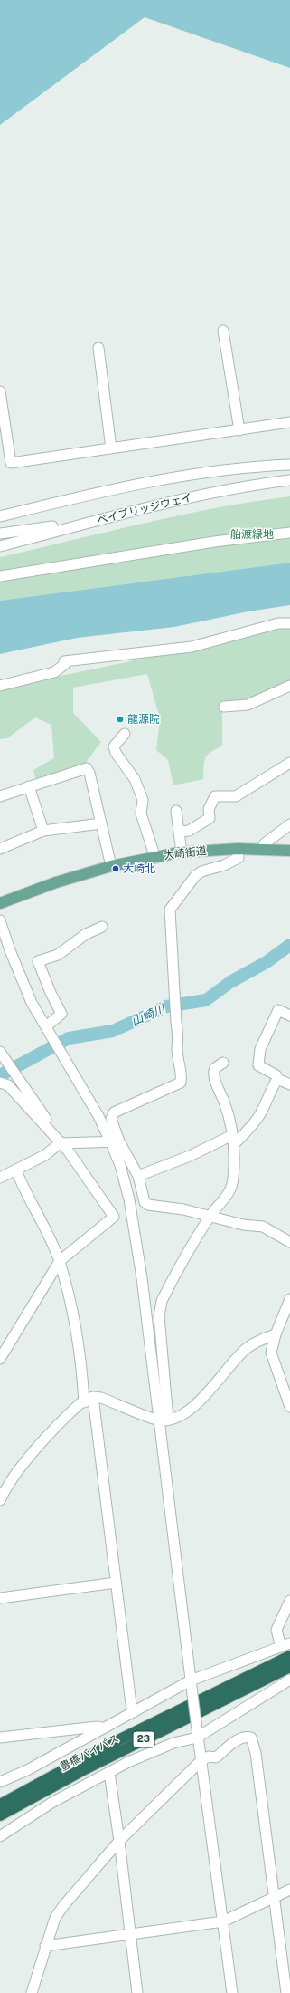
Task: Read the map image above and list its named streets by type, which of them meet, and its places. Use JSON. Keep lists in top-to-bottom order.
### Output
{
  "streets": {
    "highway": ["23", "豊橋バイパス"],
    "main road": ["大崎街道"],
    "street": ["ベイブリッジウェイ"]
  },
  "water": ["山崎川"],
  "parks": ["船渡緑地"],
  "places": ["龍源院", "大崎北"]
}
